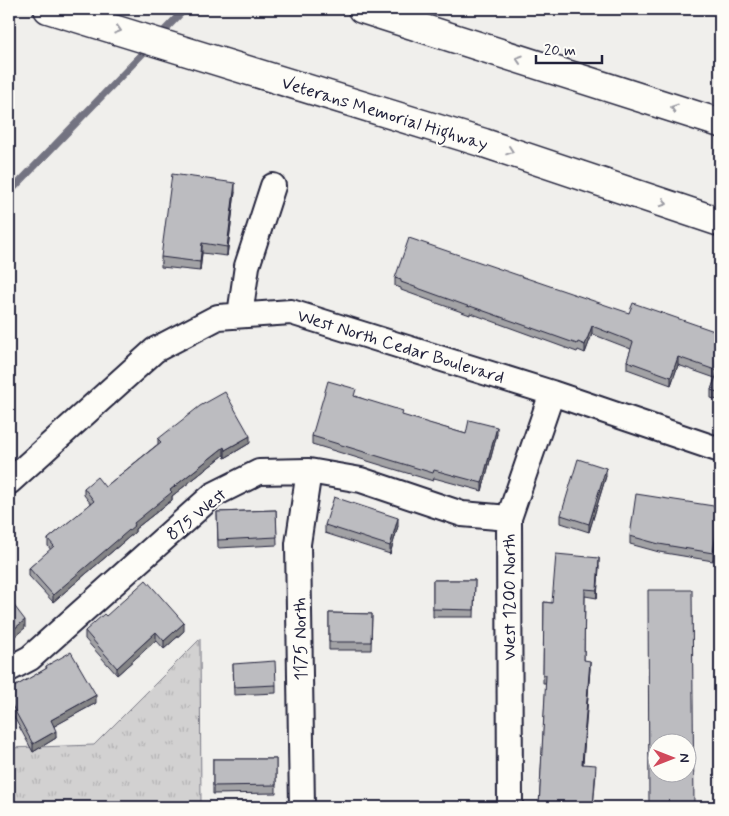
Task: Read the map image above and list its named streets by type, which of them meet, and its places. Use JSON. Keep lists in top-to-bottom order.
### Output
{
  "streets": {
    "highway": ["Veterans Memorial Highway"],
    "street": [
      "West North Cedar Boulevard",
      "875 West",
      "West 1200 North",
      "1175 North"
    ]
  },
  "crossings": [
    ["West North Cedar Boulevard", "West 1200 North"],
    ["875 West", "West 1200 North"],
    ["875 West", "1175 North"]
  ],
  "scale_bar": "20 m",
  "north": "right"
}
